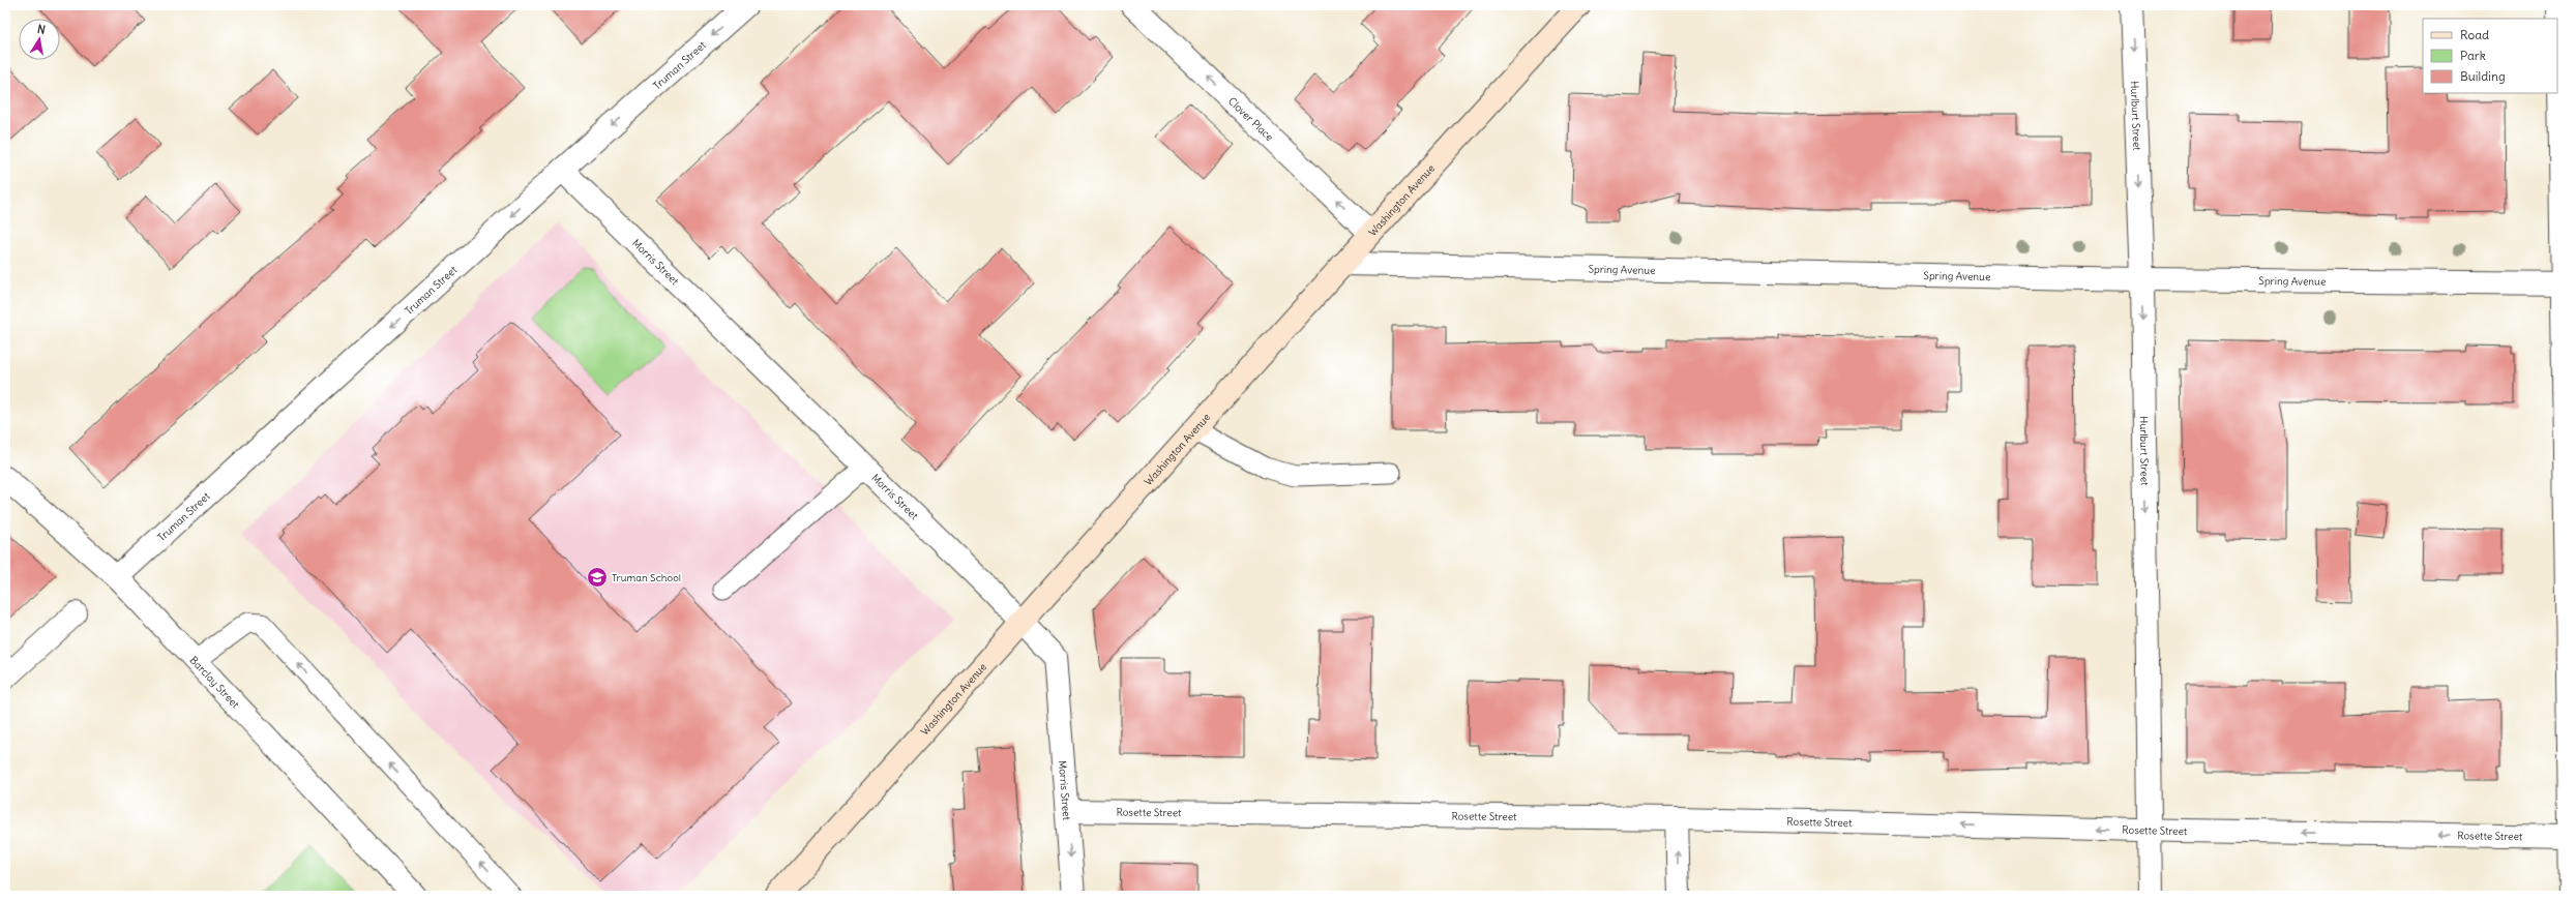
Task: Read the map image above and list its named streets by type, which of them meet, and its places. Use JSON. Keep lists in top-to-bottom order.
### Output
{
  "streets": {
    "main road": ["Washington Avenue"],
    "street": [
      "Truman Street",
      "Hurlburt Street",
      "Clover Place",
      "Morris Street",
      "Spring Avenue",
      "Barclay Street",
      "Rosette Street"
    ]
  },
  "crossings": [
    ["Truman Street", "Morris Street"],
    ["Truman Street", "Barclay Street"],
    ["Hurlburt Street", "Spring Avenue"],
    ["Hurlburt Street", "Rosette Street"],
    ["Clover Place", "Washington Avenue"],
    ["Washington Avenue", "Morris Street"],
    ["Washington Avenue", "Spring Avenue"],
    ["Morris Street", "Rosette Street"]
  ],
  "one_way": [
    "Truman Street",
    "Hurlburt Street",
    "Clover Place",
    "Rosette Street"
  ],
  "places": {
    "school or university": ["Truman School"]
  },
  "legend": ["Road", "Park", "Building"],
  "north": "top"
}
